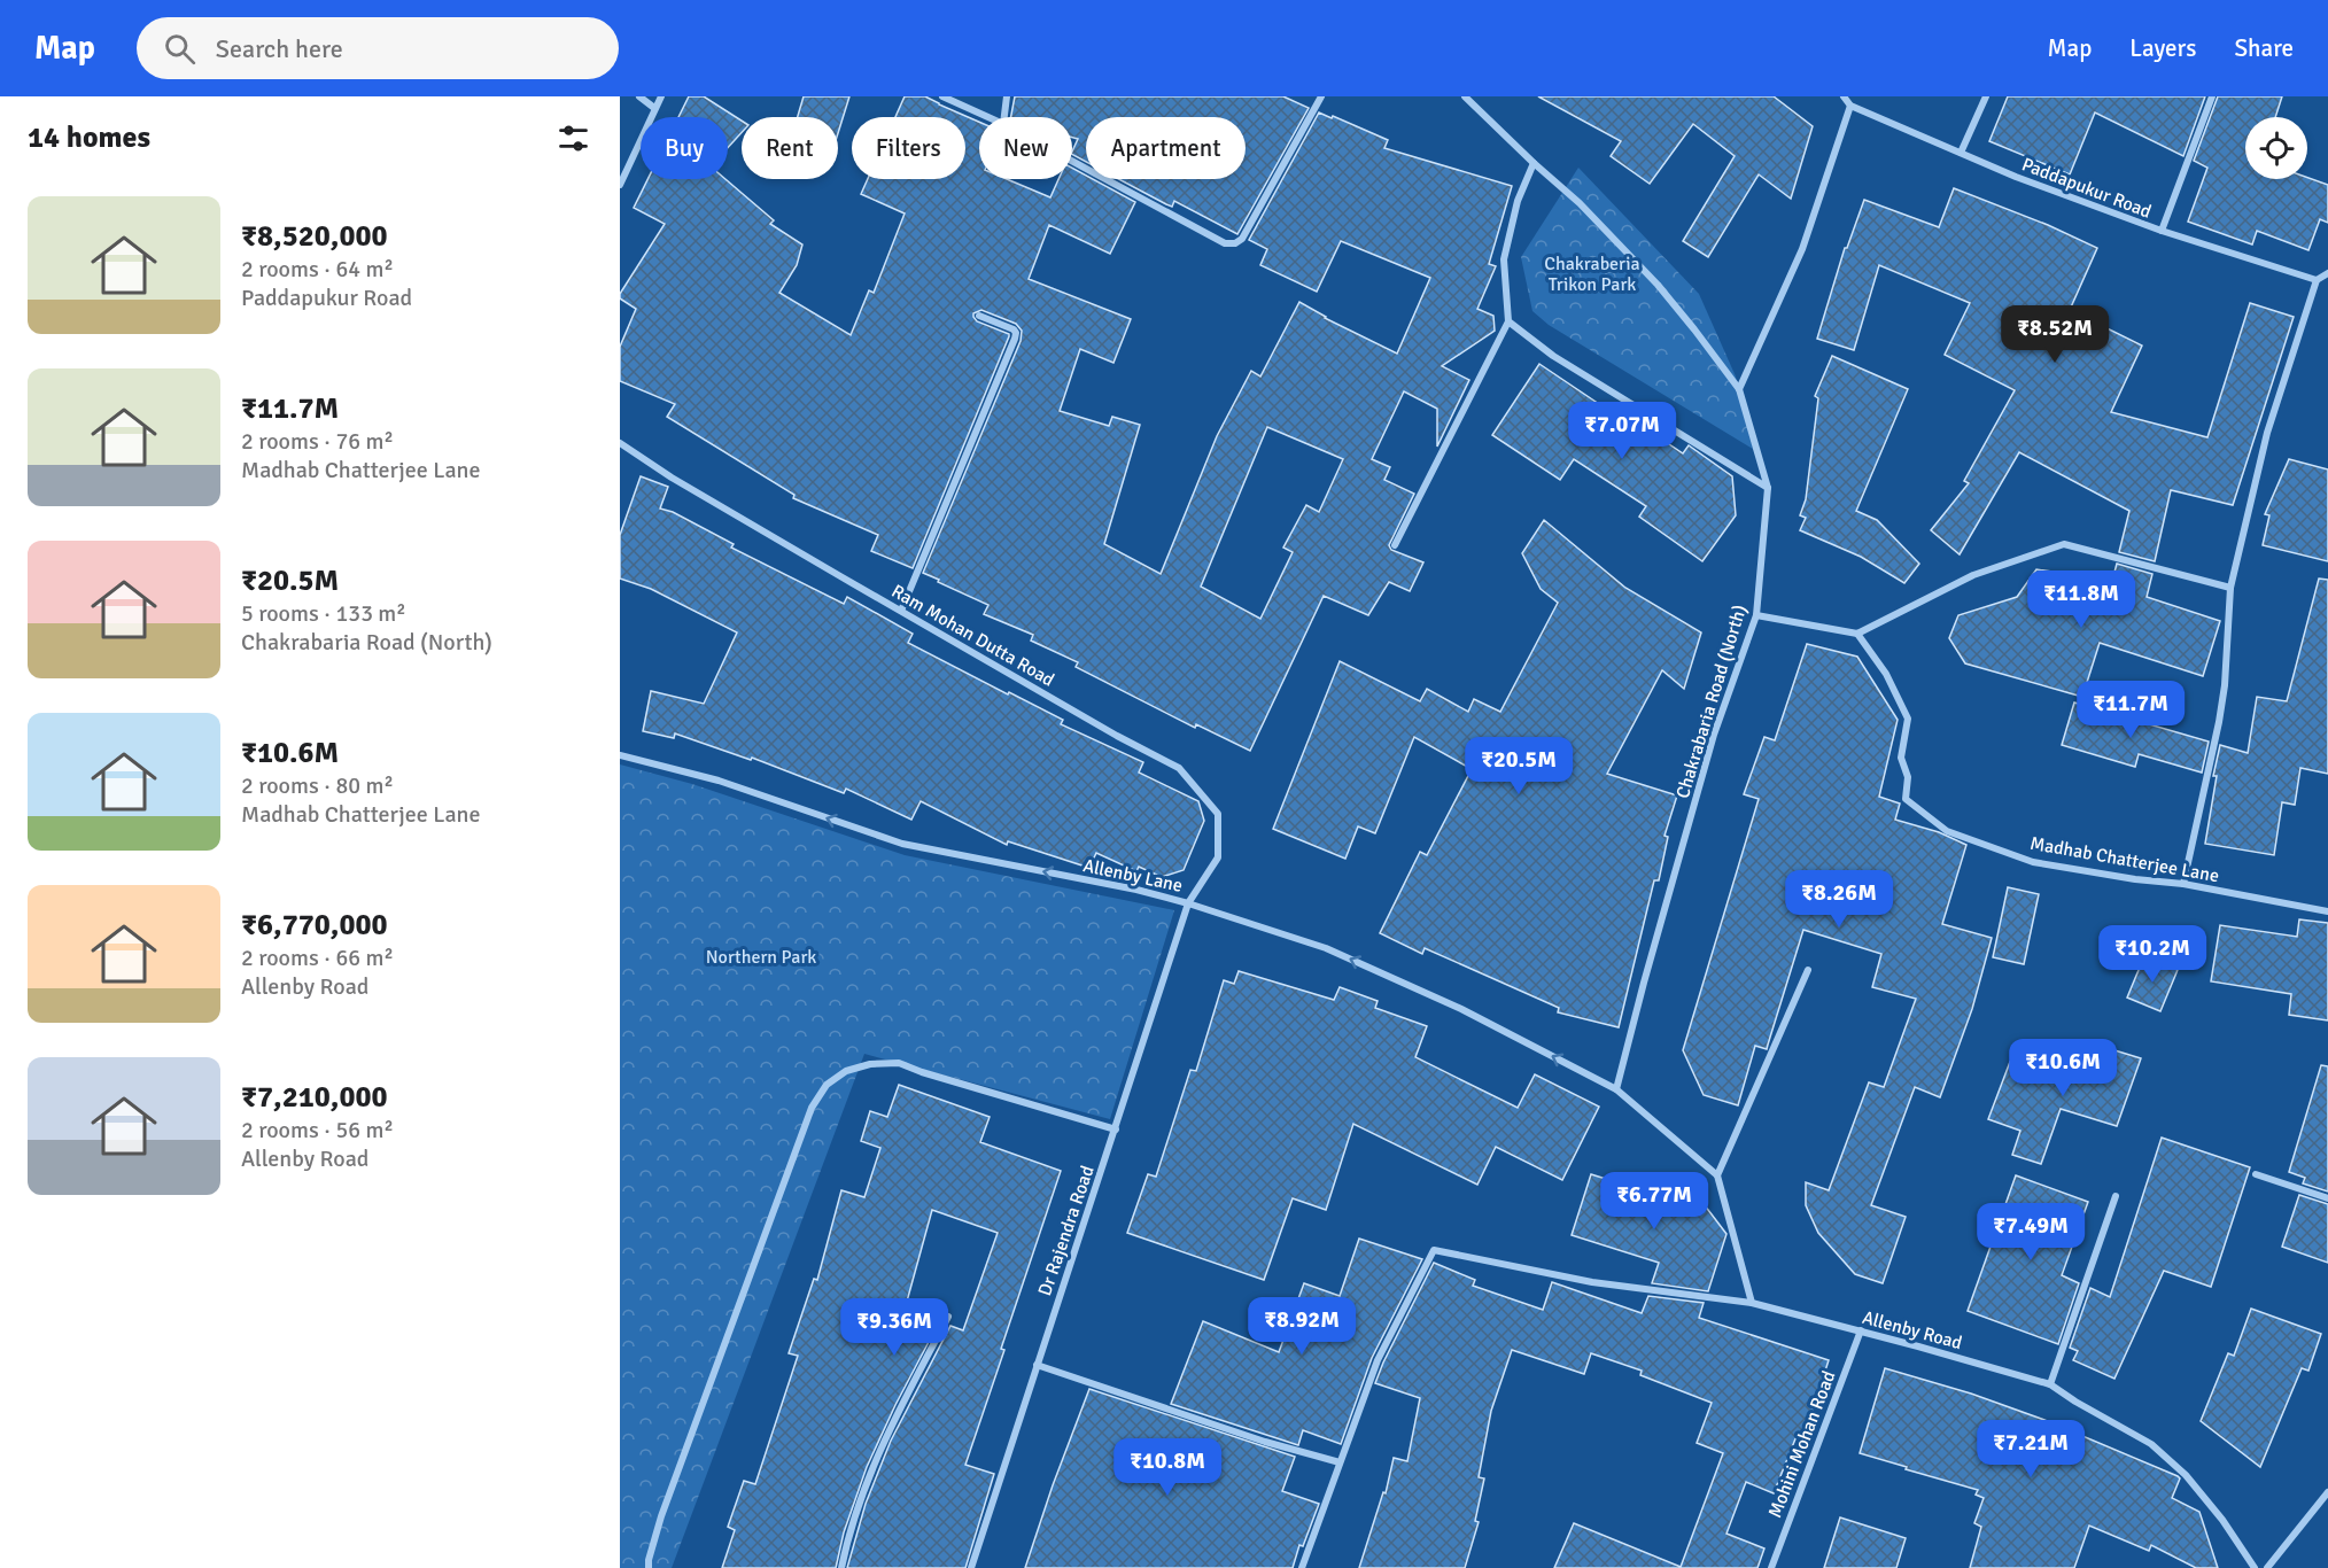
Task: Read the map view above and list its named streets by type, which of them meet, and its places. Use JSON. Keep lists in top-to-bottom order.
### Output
{
  "streets": {
    "street": [
      "Paddapukur Road",
      "Ram Mohan Dutta Road",
      "Chakrabaria Road (North)",
      "Madhab Chatterjee Lane",
      "Allenby Lane",
      "Dr Rajendra Road",
      "Allenby Road",
      "Mohini Mohan Road"
    ]
  },
  "crossings": [
    ["Ram Mohan Dutta Road", "Allenby Lane"],
    ["Ram Mohan Dutta Road", "Dr Rajendra Road"],
    ["Chakrabaria Road (North)", "Allenby Lane"],
    ["Allenby Lane", "Dr Rajendra Road"],
    ["Allenby Road", "Mohini Mohan Road"]
  ],
  "one_way": ["Allenby Lane"],
  "parks": ["Chakraberia Trikon Park", "Northern Park"],
  "page": {
    "header": "Map",
    "search": "Search here",
    "nav": ["Map", "Layers", "Share"],
    "heading": "14 homes",
    "chip": [
      "Buy",
      "Rent",
      "Filters",
      "New",
      "Apartment"
    ],
    "list": [
      {
        "name": "₹8,520,000",
        "note": "2 rooms · 64 m² · Paddapukur Road"
      },
      {
        "name": "₹11.7M",
        "note": "2 rooms · 76 m² · Madhab Chatterjee Lane"
      },
      {
        "name": "₹20.5M",
        "note": "5 rooms · 133 m² · Chakrabaria Road (North)"
      },
      {
        "name": "₹10.6M",
        "note": "2 rooms · 80 m² · Madhab Chatterjee Lane"
      },
      {
        "name": "₹6,770,000",
        "note": "2 rooms · 66 m² · Allenby Road"
      },
      {
        "name": "₹7,210,000",
        "note": "2 rooms · 56 m² · Allenby Road"
      }
    ],
    "price": [
      "₹8.52M",
      "₹7.07M",
      "₹11.8M",
      "₹11.7M",
      "₹20.5M",
      "₹8.26M",
      "₹10.2M",
      "₹10.6M",
      "₹6.77M",
      "₹7.49M",
      "₹8.92M",
      "₹9.36M",
      "₹7.21M",
      "₹10.8M"
    ]
  }
}
